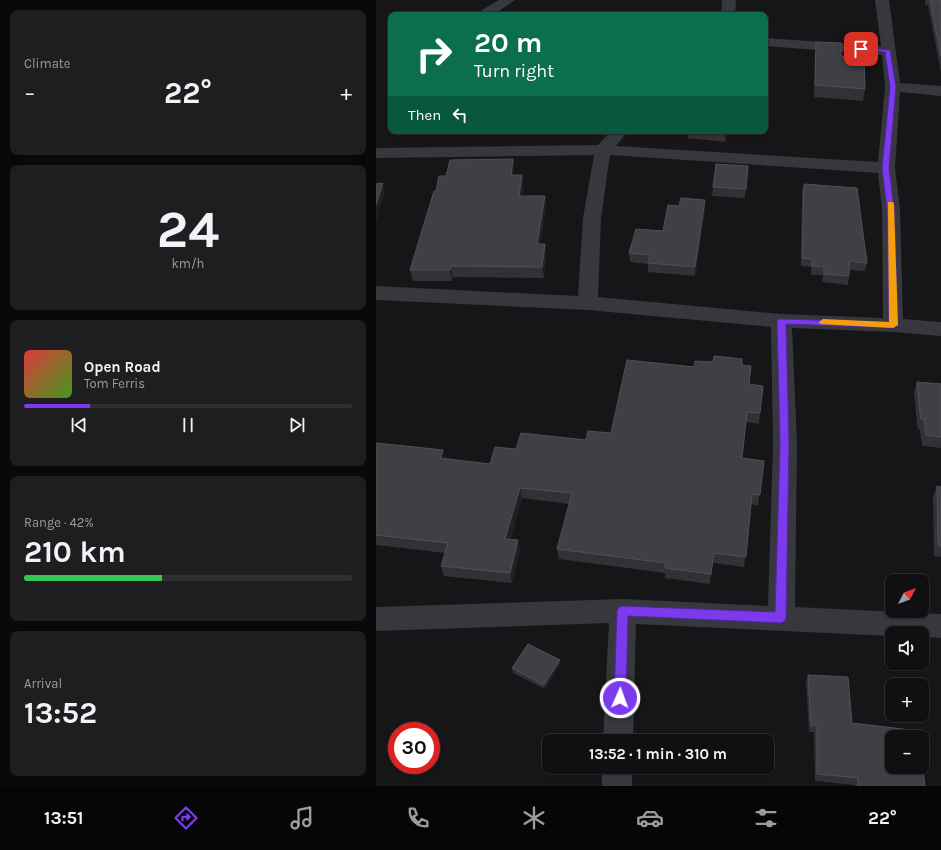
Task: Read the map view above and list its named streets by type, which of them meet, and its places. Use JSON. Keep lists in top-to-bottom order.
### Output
{
  "north": "top right",
  "page": {
    "tile": [
      "Climate",
      ["24", "km/h"],
      ["Range · 42%", "210 km"],
      ["Arrival", "13:52"]
    ],
    "turn": ["20 m", "Turn right"],
    "heat": ["−", "22°", "+"],
    "then": "Then",
    "song": ["Open Road", "Tom Ferris"],
    "map_buttons": ["+", "−"],
    "limit": "30",
    "trip": "13:52 · 1 min · 310 m",
    "tabs": ["13:51", "22°"]
  }
}
